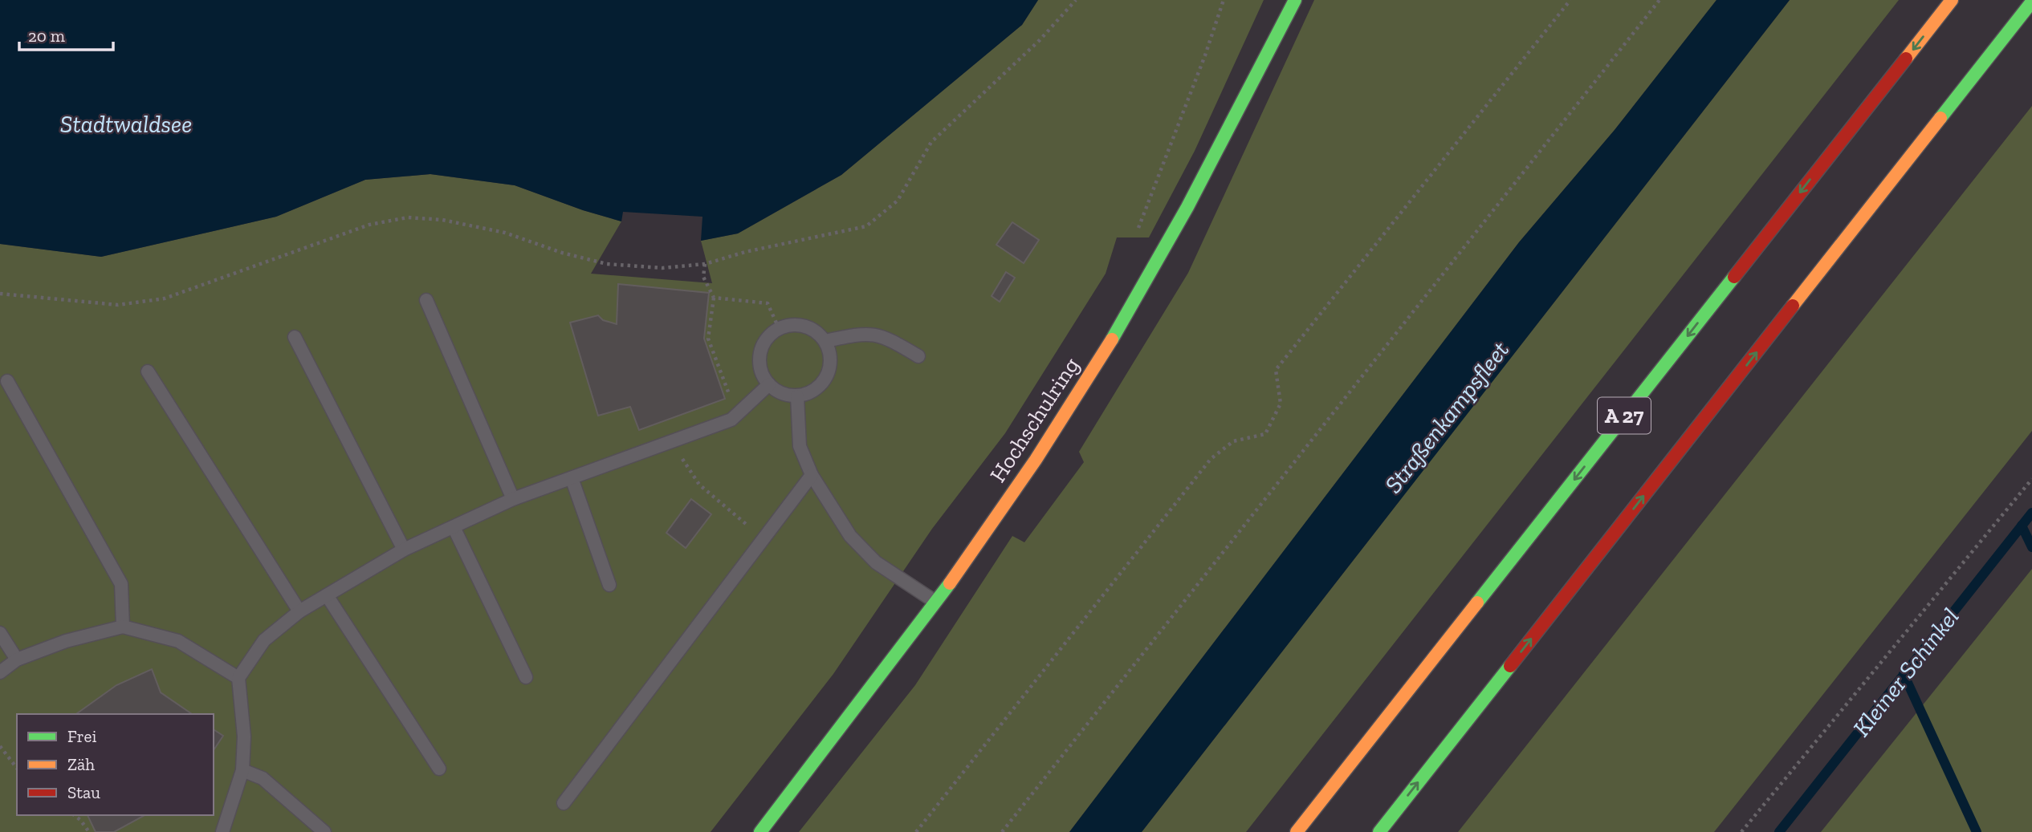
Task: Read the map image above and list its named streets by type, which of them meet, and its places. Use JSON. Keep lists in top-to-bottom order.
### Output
{
  "streets": {
    "main road": ["A 27", "Hochschulring"]
  },
  "water": ["Stadtwaldsee", "Straßenkampsfleet", "Kleiner Schinkel"],
  "legend": ["Frei", "Zäh", "Stau"],
  "scale_bar": "20 m"
}
